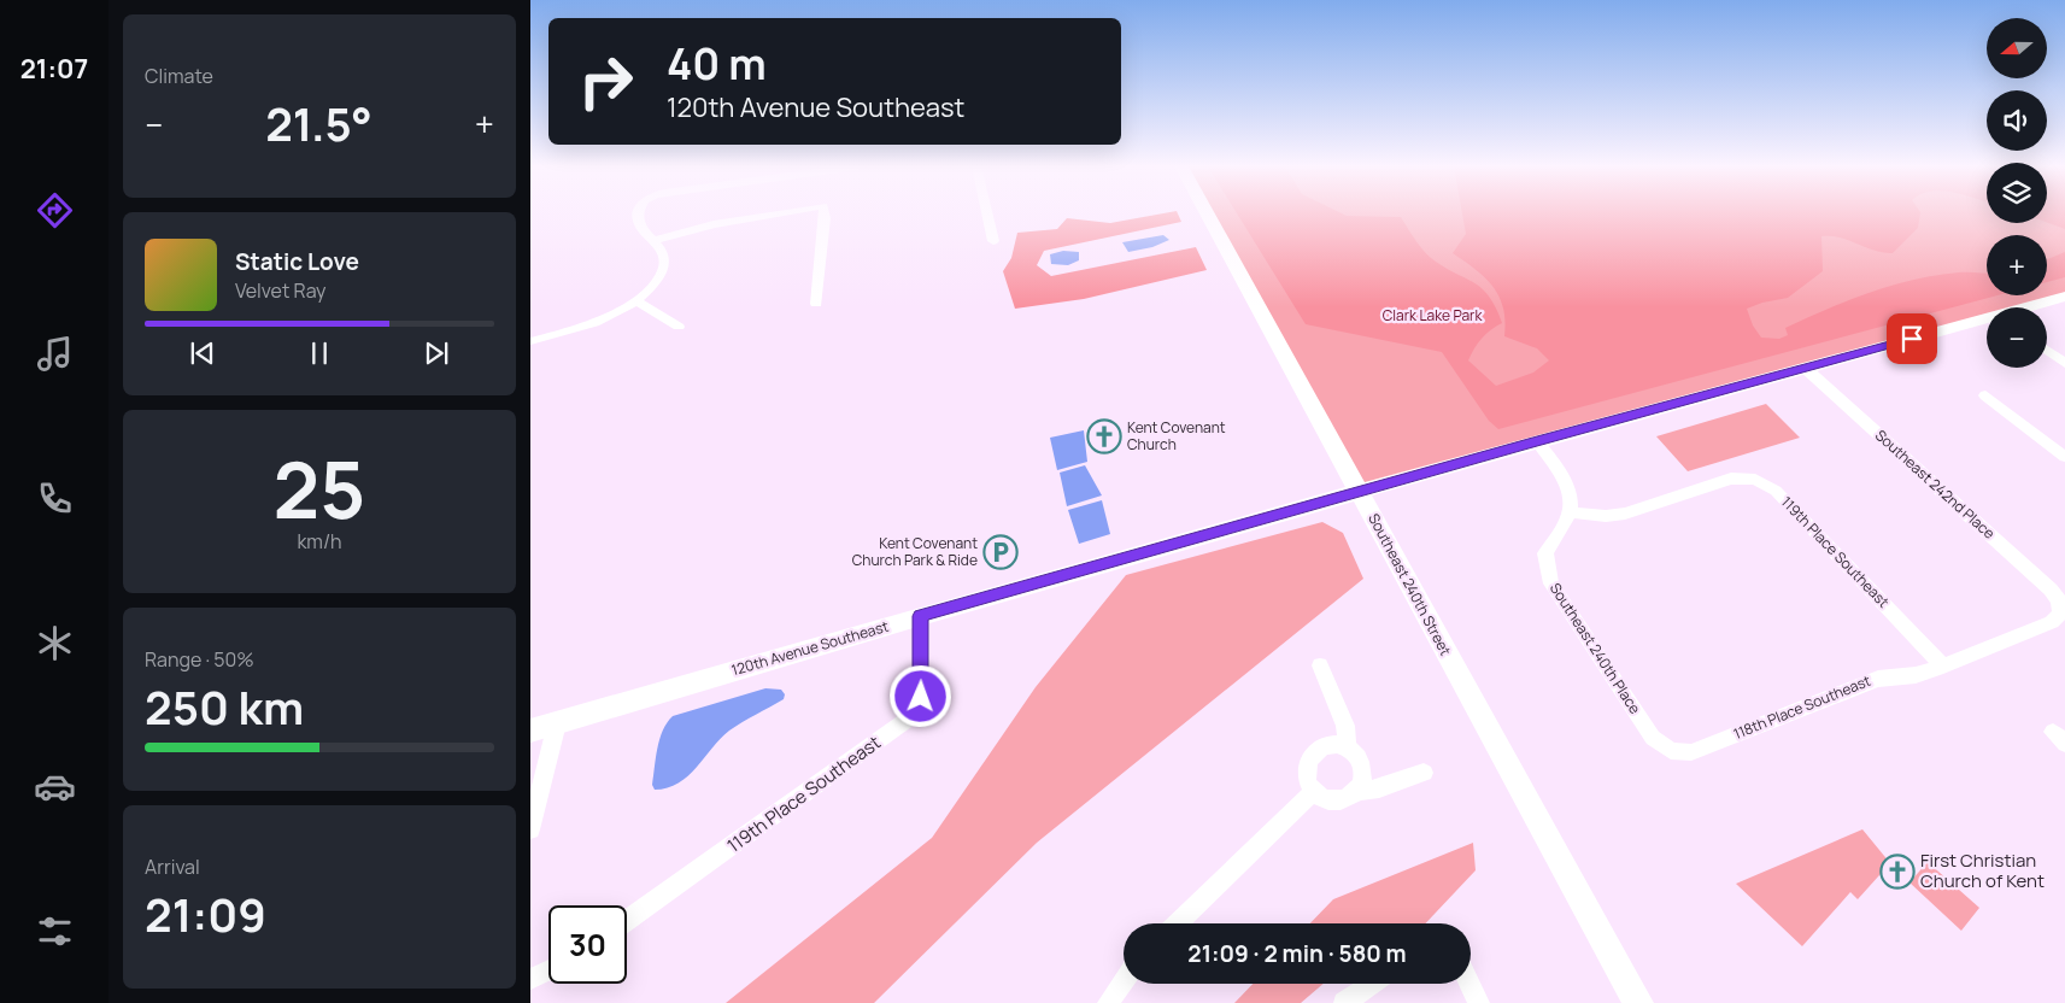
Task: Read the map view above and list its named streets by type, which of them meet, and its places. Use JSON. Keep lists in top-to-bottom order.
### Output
{
  "streets": {
    "street": [
      "Southeast 242nd Place",
      "119th Place Southeast",
      "Southeast 240th Street",
      "120th Avenue Southeast",
      "Southeast 240th Place",
      "118th Place Southeast"
    ]
  },
  "crossings": [
    ["Southeast 242nd Place", "120th Avenue Southeast"],
    ["Southeast 242nd Place", "118th Place Southeast"],
    ["119th Place Southeast", "120th Avenue Southeast"],
    ["119th Place Southeast", "Southeast 240th Place"],
    ["119th Place Southeast", "118th Place Southeast"],
    ["Southeast 240th Street", "120th Avenue Southeast"],
    ["Southeast 240th Place", "118th Place Southeast"]
  ],
  "parks": ["Clark Lake Park"],
  "places": {
    "church": ["Kent Covenant Church", "First Christian Church of Kent"],
    "parking": ["Kent Covenant Church Park & Ride"]
  },
  "north": "left",
  "page": {
    "tabs": "21:07",
    "tile": [
      "Climate",
      ["25", "km/h"],
      ["Range · 50%", "250 km"],
      ["Arrival", "21:09"]
    ],
    "map_buttons": ["+", "−"],
    "turn": ["40 m", "120th Avenue Southeast"],
    "heat": ["−", "21.5°", "+"],
    "song": ["Static Love", "Velvet Ray"],
    "limit": "30",
    "trip": "21:09 · 2 min · 580 m"
  }
}
